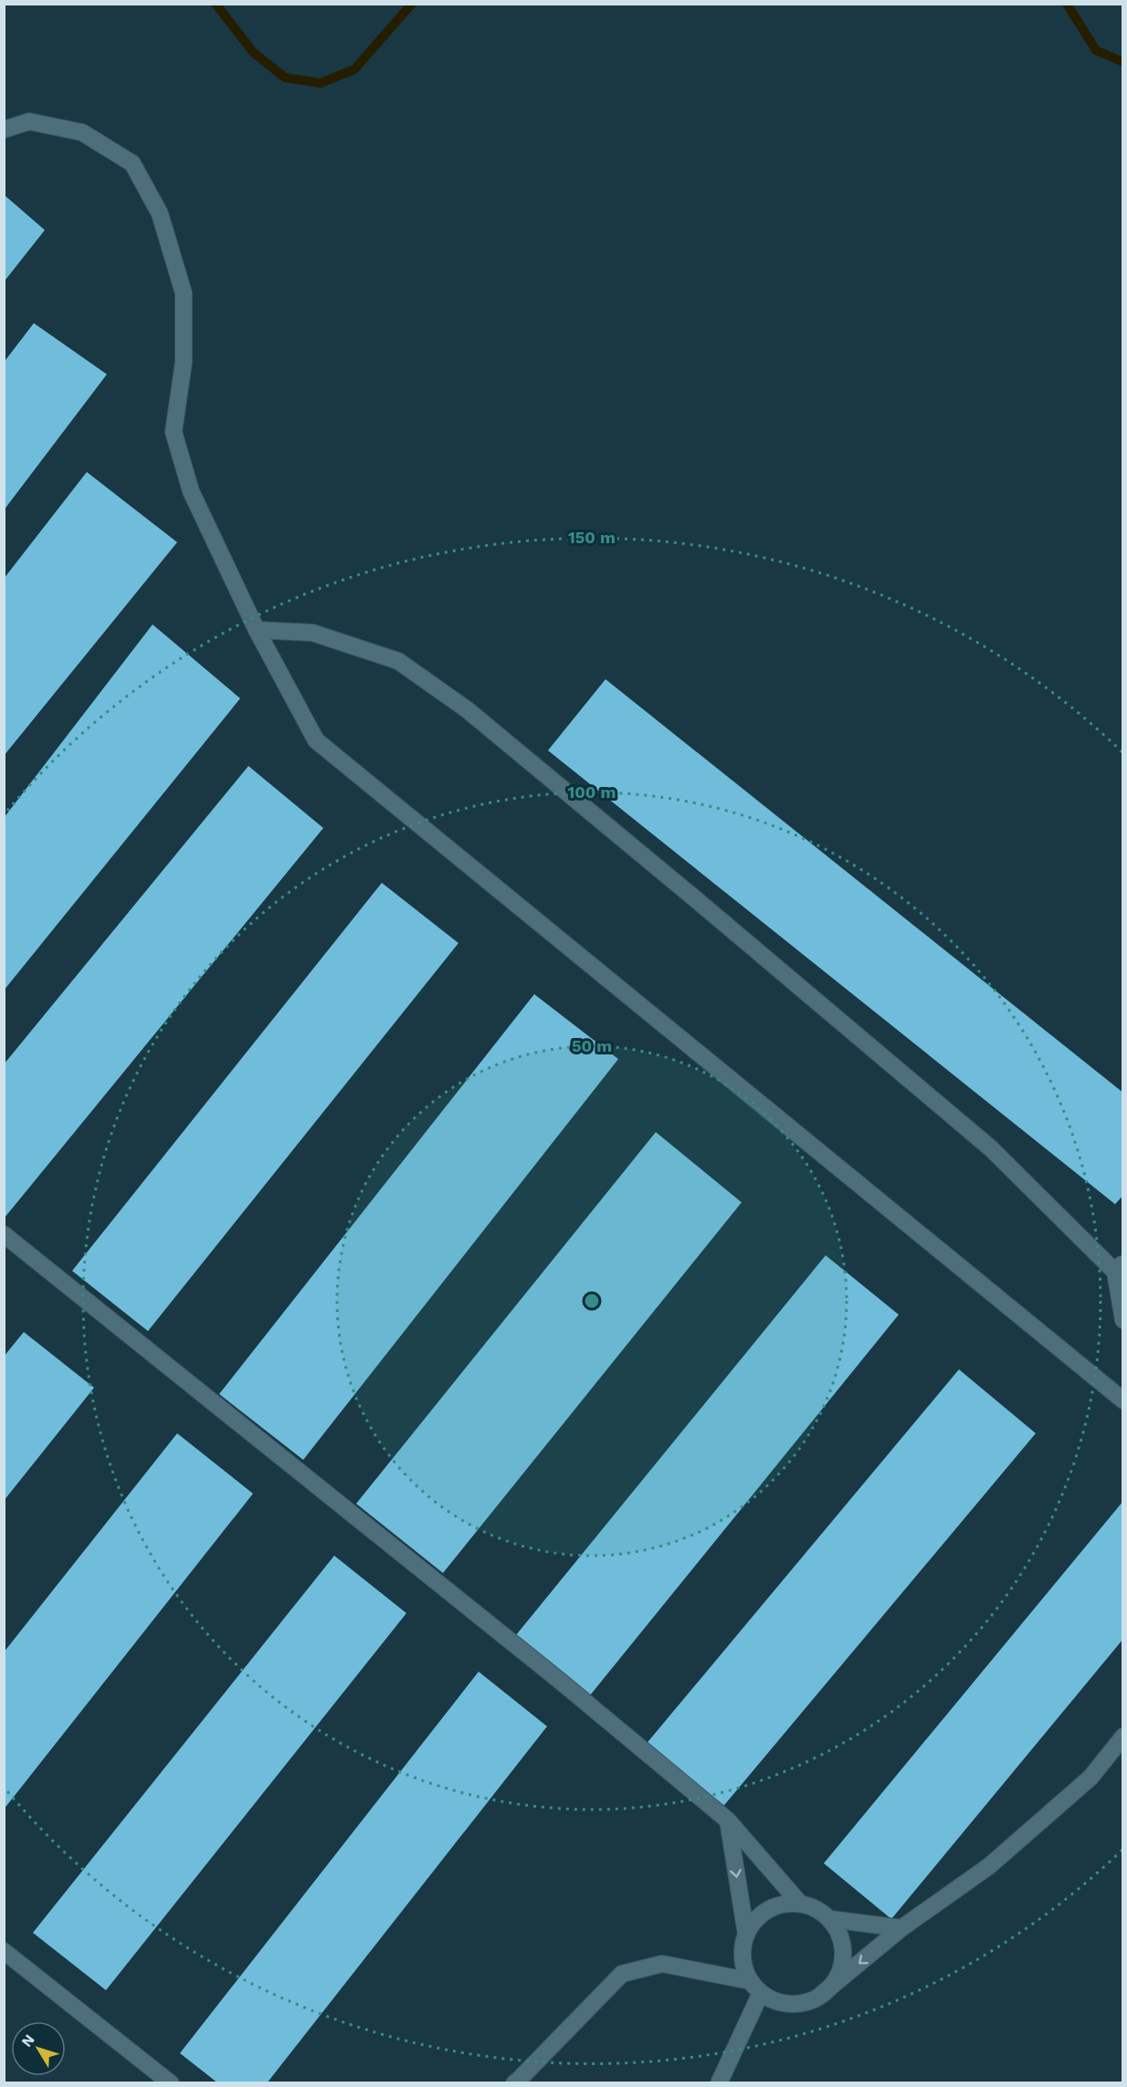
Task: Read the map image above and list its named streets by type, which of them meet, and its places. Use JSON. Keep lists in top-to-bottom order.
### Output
{
  "north": "top left",
  "rings": ["150 m", "100 m", "50 m"]
}
